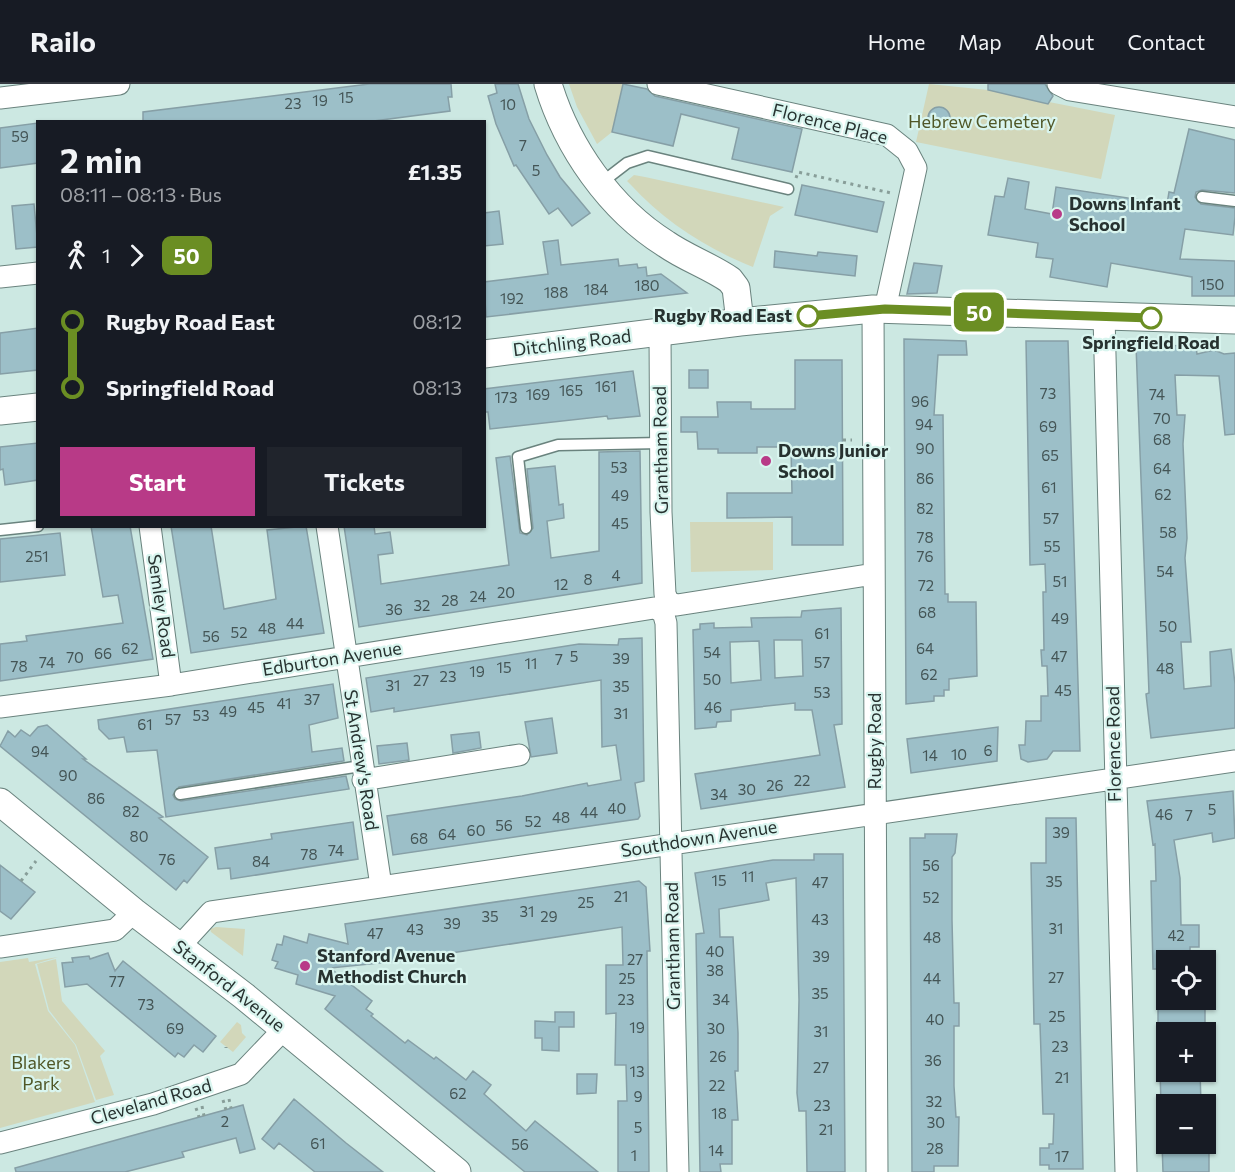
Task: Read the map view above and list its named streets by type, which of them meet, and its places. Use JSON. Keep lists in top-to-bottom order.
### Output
{
  "streets": {
    "street": [
      "Florence Place",
      "Ditchling Road",
      "Grantham Road",
      "Semley Road",
      "Edburton Avenue",
      "Rugby Road",
      "Florence Road",
      "St Andrew's Road",
      "Southdown Avenue",
      "Stanford Avenue",
      "Cleveland Road"
    ]
  },
  "crossings": [
    ["Florence Place", "Ditchling Road"],
    ["Florence Place", "Rugby Road"],
    ["Ditchling Road", "Grantham Road"],
    ["Ditchling Road", "Rugby Road"],
    ["Ditchling Road", "Florence Road"],
    ["Grantham Road", "Edburton Avenue"],
    ["Grantham Road", "Southdown Avenue"],
    ["Semley Road", "Edburton Avenue"],
    ["Edburton Avenue", "Rugby Road"],
    ["Edburton Avenue", "St Andrew's Road"],
    ["Rugby Road", "Southdown Avenue"],
    ["Florence Road", "Southdown Avenue"],
    ["St Andrew's Road", "Southdown Avenue"],
    ["Southdown Avenue", "Stanford Avenue"],
    ["Stanford Avenue", "Cleveland Road"]
  ],
  "parks": ["Hebrew Cemetery", "Blakers Park"],
  "places": [
    "Downs Infant School",
    "Rugby Road East",
    "Springfield Road",
    "Downs Junior School",
    "Stanford Avenue Methodist Church"
  ],
  "lines": ["bus line 50"],
  "house_numbers": [
    "15",
    "19",
    "23",
    "10",
    "59",
    "7",
    "5",
    "150",
    "180",
    "184",
    "188",
    "192",
    "161",
    "165",
    "73",
    "169",
    "74",
    "173",
    "96",
    "70",
    "94",
    "69",
    "68",
    "90",
    "65",
    "53",
    "64",
    "86",
    "61",
    "62",
    "49",
    "82",
    "57",
    "45",
    "58",
    "78",
    "55",
    "251",
    "76",
    "54",
    "4",
    "8",
    "51",
    "12",
    "72",
    "20",
    "24",
    "28",
    "32",
    "36",
    "68",
    "49",
    "44",
    "50",
    "48",
    "52",
    "61",
    "56",
    "62",
    "64",
    "54",
    "66",
    "5",
    "47",
    "70",
    "39",
    "7",
    "74",
    "57",
    "11",
    "78",
    "15",
    "48",
    "19",
    "62",
    "23",
    "50",
    "27",
    "31",
    "35",
    "45",
    "53",
    "37",
    "41",
    "45",
    "46",
    "49",
    "31",
    "53",
    "57",
    "61",
    "6",
    "94",
    "10",
    "14",
    "90",
    "22",
    "26",
    "30",
    "34",
    "86",
    "40",
    "5",
    "82",
    "44",
    "46",
    "7",
    "48",
    "52",
    "56",
    "60",
    "39",
    "64",
    "80",
    "68",
    "74",
    "78",
    "76",
    "84",
    "56",
    "11",
    "15",
    "35",
    "47",
    "21",
    "52",
    "25",
    "31",
    "35",
    "29",
    "43",
    "39",
    "31",
    "43",
    "47",
    "42",
    "48",
    "40",
    "39",
    "27",
    "38",
    "27",
    "25",
    "44",
    "77",
    "35",
    "23",
    "34",
    "73",
    "25",
    "40",
    "19",
    "69",
    "30",
    "31",
    "23",
    "26",
    "36",
    "27",
    "13",
    "21",
    "22",
    "62",
    "9",
    "32",
    "23",
    "18",
    "2",
    "30",
    "5",
    "21",
    "61",
    "56",
    "28",
    "14",
    "1",
    "17"
  ],
  "page": {
    "header": "Railo",
    "nav": [
      "Home",
      "Map",
      "About",
      "Contact"
    ],
    "on_map": "50",
    "heading": ["2 min", "08:11 – 08:13 · Bus", "£1.35"],
    "legs": ["1", "50"],
    "list": [
      {
        "name": "Rugby Road East",
        "value": "08:12"
      },
      {
        "name": "Springfield Road",
        "value": "08:13"
      }
    ],
    "buttons": ["Start", "Tickets"],
    "map_buttons": ["+", "−"]
  }
}
